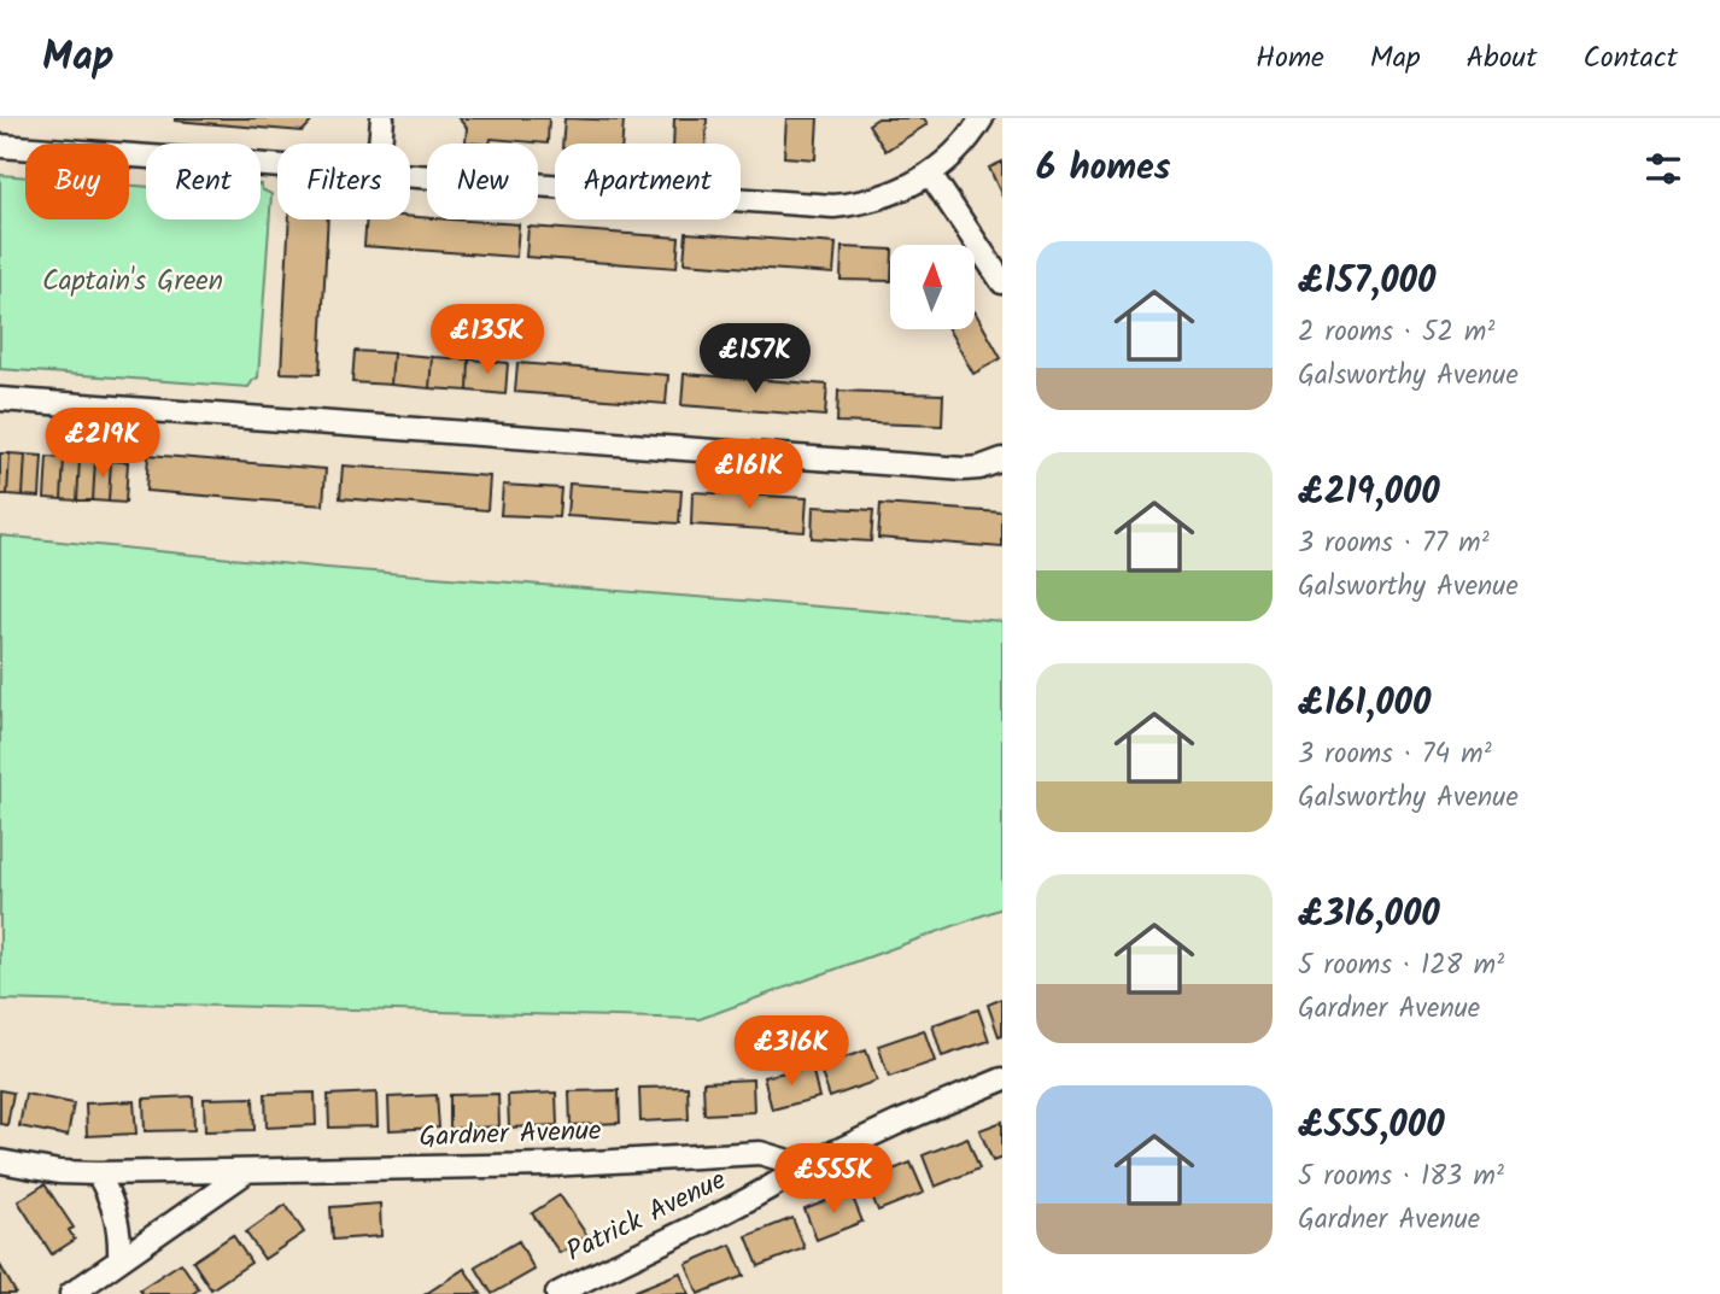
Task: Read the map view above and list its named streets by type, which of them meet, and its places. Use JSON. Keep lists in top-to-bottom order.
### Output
{
  "streets": {
    "street": ["Gardner Avenue", "Patrick Avenue"]
  },
  "crossings": [
    ["Gardner Avenue", "Patrick Avenue"]
  ],
  "parks": ["Captain's Green"],
  "north": "top",
  "page": {
    "header": "Map",
    "nav": [
      "Home",
      "Map",
      "About",
      "Contact"
    ],
    "heading": "6 homes",
    "chip": [
      "Buy",
      "Rent",
      "Filters",
      "New",
      "Apartment"
    ],
    "list": [
      {
        "name": "£157,000",
        "note": "2 rooms · 52 m² · Galsworthy Avenue"
      },
      {
        "name": "£219,000",
        "note": "3 rooms · 77 m² · Galsworthy Avenue"
      },
      {
        "name": "£161,000",
        "note": "3 rooms · 74 m² · Galsworthy Avenue"
      },
      {
        "name": "£316,000",
        "note": "5 rooms · 128 m² · Gardner Avenue"
      },
      {
        "name": "£555,000",
        "note": "5 rooms · 183 m² · Gardner Avenue"
      }
    ],
    "price": [
      "£135K",
      "£157K",
      "£219K",
      "£161K",
      "£316K",
      "£555K"
    ]
  }
}
